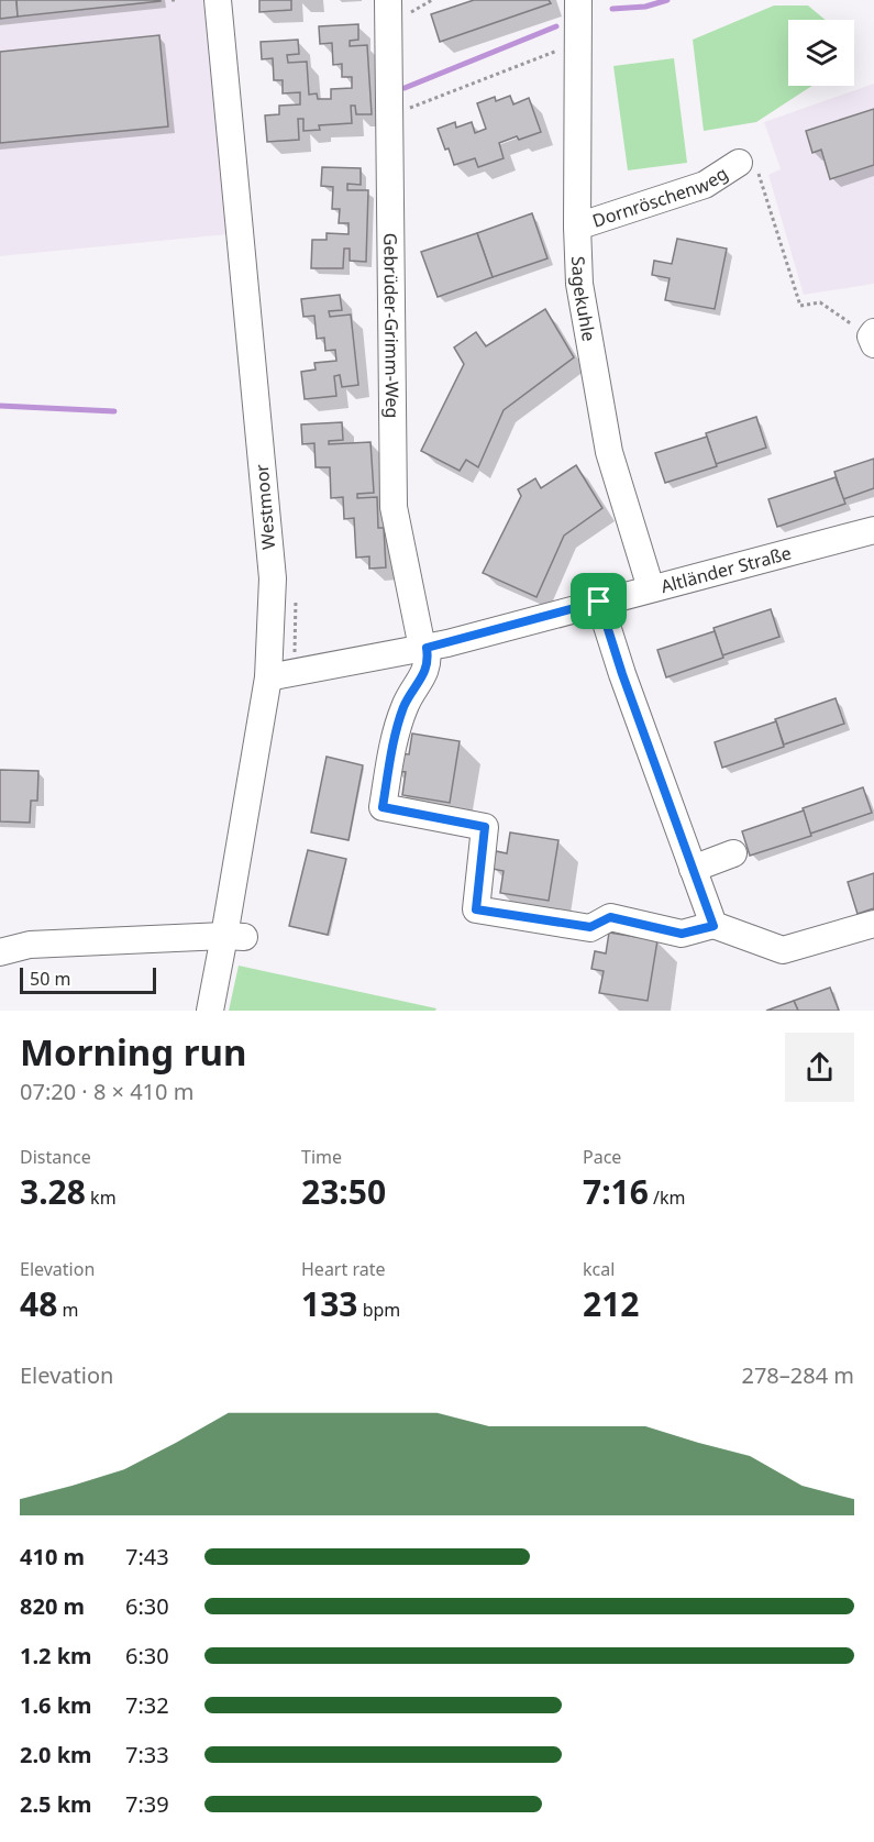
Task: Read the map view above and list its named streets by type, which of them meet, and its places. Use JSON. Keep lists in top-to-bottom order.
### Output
{
  "streets": {
    "street": [
      "Dornröschenweg",
      "Sagekuhle",
      "Gebrüder-Grimm-Weg",
      "Westmoor",
      "Altländer Straße"
    ]
  },
  "crossings": [
    ["Dornröschenweg", "Sagekuhle"],
    ["Sagekuhle", "Altländer Straße"],
    ["Gebrüder-Grimm-Weg", "Altländer Straße"],
    ["Westmoor", "Altländer Straße"]
  ],
  "scale_bar": "50 m",
  "page": {
    "scale": "50 m",
    "heading": ["Morning run", "07:20 · 8 × 410 m"],
    "stats": [
      ["Distance", "3.28 km"],
      ["Time", "23:50"],
      ["Pace", "7:16 /km"],
      ["Elevation", "48 m"],
      ["Heart rate", "133 bpm"],
      ["kcal", "212"]
    ],
    "chart": ["Elevation", "278–284 m"],
    "list": [
      {
        "name": "410 m",
        "note": "7:43"
      },
      {
        "name": "820 m",
        "note": "6:30"
      },
      {
        "name": "1.2 km",
        "note": "6:30"
      },
      {
        "name": "1.6 km",
        "note": "7:32"
      },
      {
        "name": "2.0 km",
        "note": "7:33"
      },
      {
        "name": "2.5 km",
        "note": "7:39"
      }
    ]
  }
}
